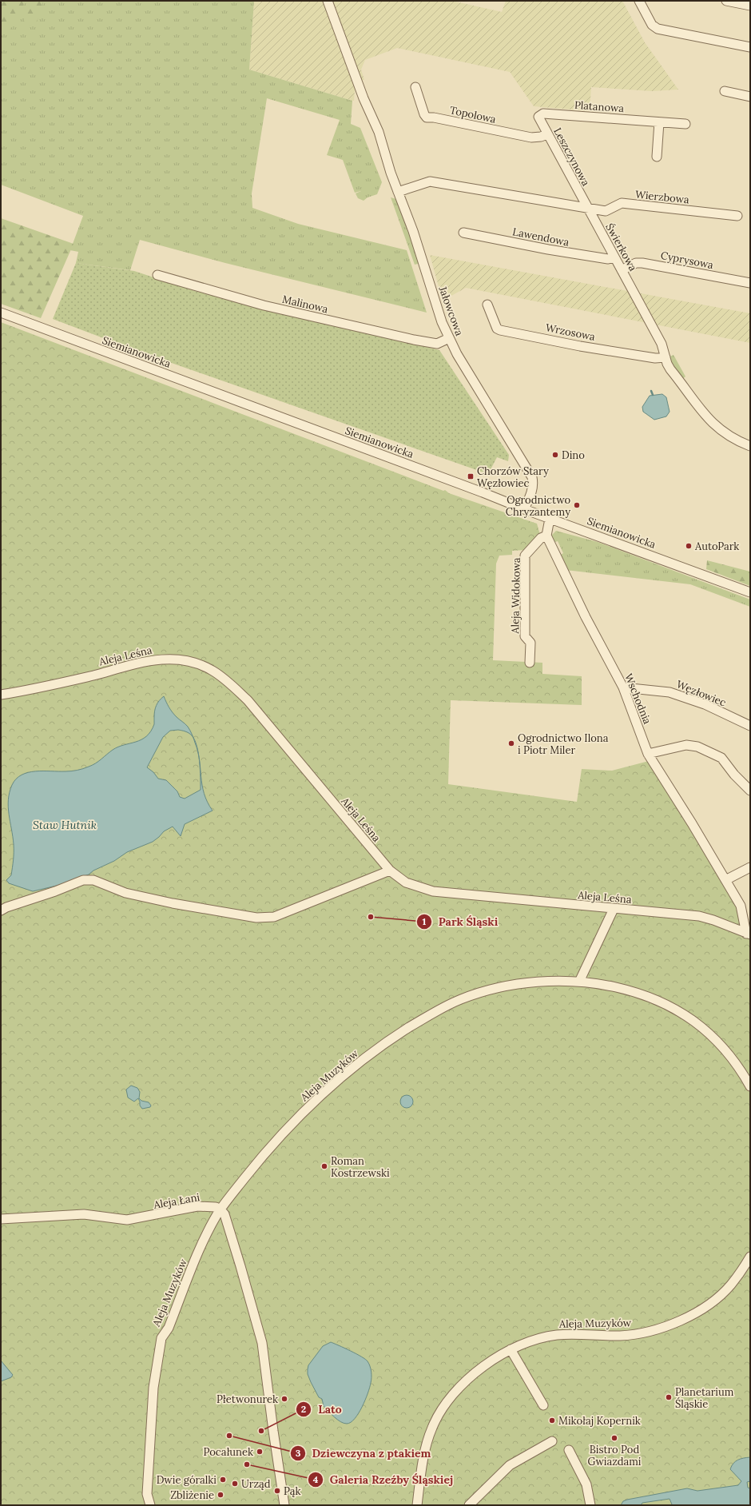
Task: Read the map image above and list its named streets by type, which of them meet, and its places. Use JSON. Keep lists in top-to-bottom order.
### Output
{
  "streets": {
    "street": [
      "Platanowa",
      "Topolowa",
      "Leszczynowa",
      "Wierzbowa",
      "Lawendowa",
      "Świerkowa",
      "Cyprysowa",
      "Malinowa",
      "Jałowcowa",
      "Wrzosowa",
      "Siemianowicka",
      "Aleja Widokowa",
      "Aleja Leśna",
      "Węzłowiec",
      "Wschodnia",
      "Aleja Muzyków",
      "Aleja Łani"
    ]
  },
  "crossings": [
    ["Platanowa", "Leszczynowa"],
    ["Topolowa", "Leszczynowa"],
    ["Leszczynowa", "Wierzbowa"],
    ["Leszczynowa", "Świerkowa"],
    ["Wierzbowa", "Świerkowa"],
    ["Lawendowa", "Świerkowa"],
    ["Świerkowa", "Cyprysowa"],
    ["Świerkowa", "Wrzosowa"],
    ["Malinowa", "Jałowcowa"],
    ["Jałowcowa", "Siemianowicka"],
    ["Aleja Widokowa", "Wschodnia"],
    ["Aleja Leśna", "Wschodnia"],
    ["Węzłowiec", "Wschodnia"],
    ["Aleja Muzyków", "Aleja Łani"]
  ],
  "water": ["Staw Hutnik"],
  "places": {
    "other": [
      "Dino",
      "Ogrodnictwo Chryzantemy",
      "AutoPark",
      "Ogrodnictwo Ilona i Piotr Miler",
      "Park Śląski",
      "Roman Kostrzewski",
      "Planetarium Śląskie",
      "Płetwonurek",
      "Mikołaj Kopernik",
      "Lato",
      "Dziewczyna z ptakiem",
      "Bistro Pod Gwiazdami",
      "Pocałunek",
      "Galeria Rzeźby Śląskiej",
      "Dwie góralki",
      "Urząd",
      "Pąk",
      "Zbliżenie"
    ],
    "transit": ["Chorzów Stary Węzłowiec"]
  }
}
